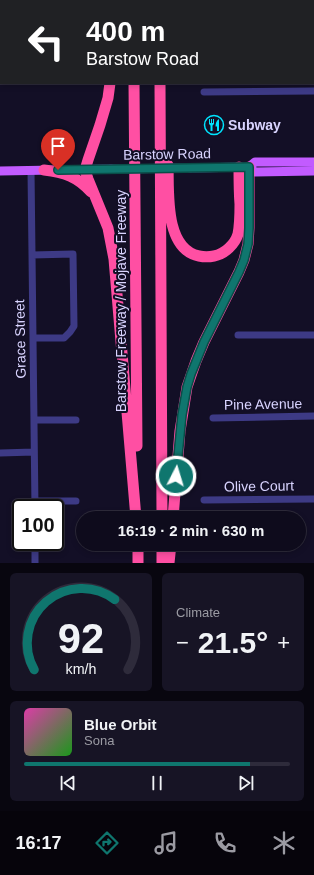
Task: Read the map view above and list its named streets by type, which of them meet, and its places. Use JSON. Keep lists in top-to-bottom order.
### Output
{
  "streets": {
    "highway": ["Barstow Freeway / Mojave Freeway"],
    "main road": ["Barstow Road"],
    "street": ["Grace Street", "Pine Avenue", "Olive Court"]
  },
  "crossings": [
    ["Barstow Road", "Grace Street"]
  ],
  "places": {
    "restaurant": ["Subway"]
  },
  "page": {
    "turn": ["400 m", "Barstow Road"],
    "limit": "100",
    "trip": "16:19 · 2 min · 630 m",
    "tile": "Climate",
    "heat": ["−", "21.5°", "+"],
    "song": ["Blue Orbit", "Sona"],
    "tabs": "16:17",
    "gauge": ["92", "km/h"]
  }
}
